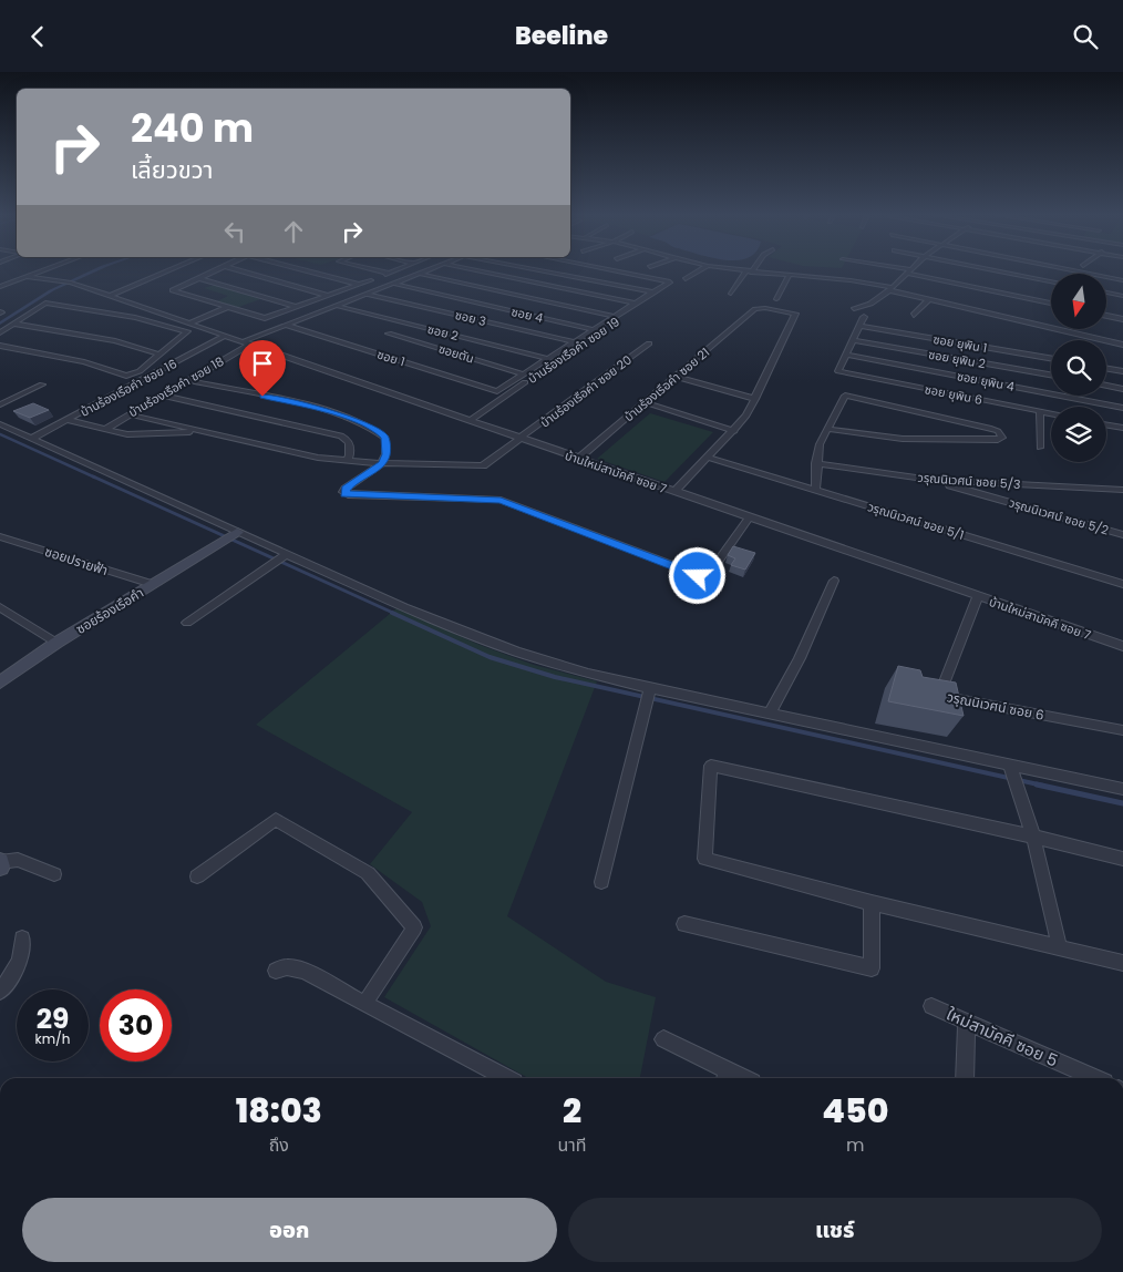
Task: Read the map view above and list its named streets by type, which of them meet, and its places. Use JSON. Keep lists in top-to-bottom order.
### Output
{
  "streets": {
    "street": [
      "ซอย 4",
      "ซอย 3",
      "ซอย 2",
      "ซอย ยุพิน 1",
      "บ้านร้องเรือคำ ซอย 19",
      "ซอยตัน",
      "ซอย 1",
      "ซอย ยุพิน 2",
      "ซอย ยุพิน 4",
      "บ้านร้องเรือคำ ซอย 21",
      "บ้านร้องเรือคำ ซอย 18",
      "บ้านร้องเรือคำ ซอย 16",
      "บ้านร้องเรือคำ ซอย 20",
      "ซอย ยุพิน 6",
      "บ้านใหม่สามัคคี ซอย 7",
      "วรุณนิเวศน์ ซอย 5/3",
      "วรุณนิเวศน์ ซอย 5/2",
      "วรุณนิเวศน์ ซอย 5/1",
      "ซอยปรายฟ้า",
      "ซอยร้องเรือคำ",
      "วรุณนิเวศน์ ซอย 6",
      "ใหม่สามัคคี ซอย 5"
    ]
  },
  "crossings": [
    ["ซอย 4", "บ้านร้องเรือคำ ซอย 18"],
    ["ซอย 3", "บ้านร้องเรือคำ ซอย 18"],
    ["ซอย 2", "บ้านร้องเรือคำ ซอย 18"],
    ["บ้านร้องเรือคำ ซอย 19", "บ้านใหม่สามัคคี ซอย 7"],
    ["ซอยตัน", "ซอย 1"],
    ["ซอย 1", "บ้านร้องเรือคำ ซอย 18"],
    ["ซอย ยุพิน 4", "ซอย ยุพิน 6"],
    ["บ้านร้องเรือคำ ซอย 21", "บ้านใหม่สามัคคี ซอย 7"],
    ["บ้านร้องเรือคำ ซอย 18", "บ้านใหม่สามัคคี ซอย 7"],
    ["บ้านร้องเรือคำ ซอย 16", "บ้านใหม่สามัคคี ซอย 7"],
    ["บ้านร้องเรือคำ ซอย 20", "บ้านใหม่สามัคคี ซอย 7"],
    ["บ้านใหม่สามัคคี ซอย 7", "วรุณนิเวศน์ ซอย 6"],
    ["วรุณนิเวศน์ ซอย 5/3", "วรุณนิเวศน์ ซอย 5/2"],
    ["ซอยปรายฟ้า", "ซอยร้องเรือคำ"]
  ],
  "north": "bottom",
  "page": {
    "header": "Beeline",
    "turn": ["240 m", "เลี้ยวขวา"],
    "speed": "29 km/h",
    "limit": "30",
    "eta": [
      "18:03",
      "ถึง",
      "2",
      "นาที",
      "450",
      "m"
    ],
    "buttons": ["ออก", "แชร์"]
  }
}
